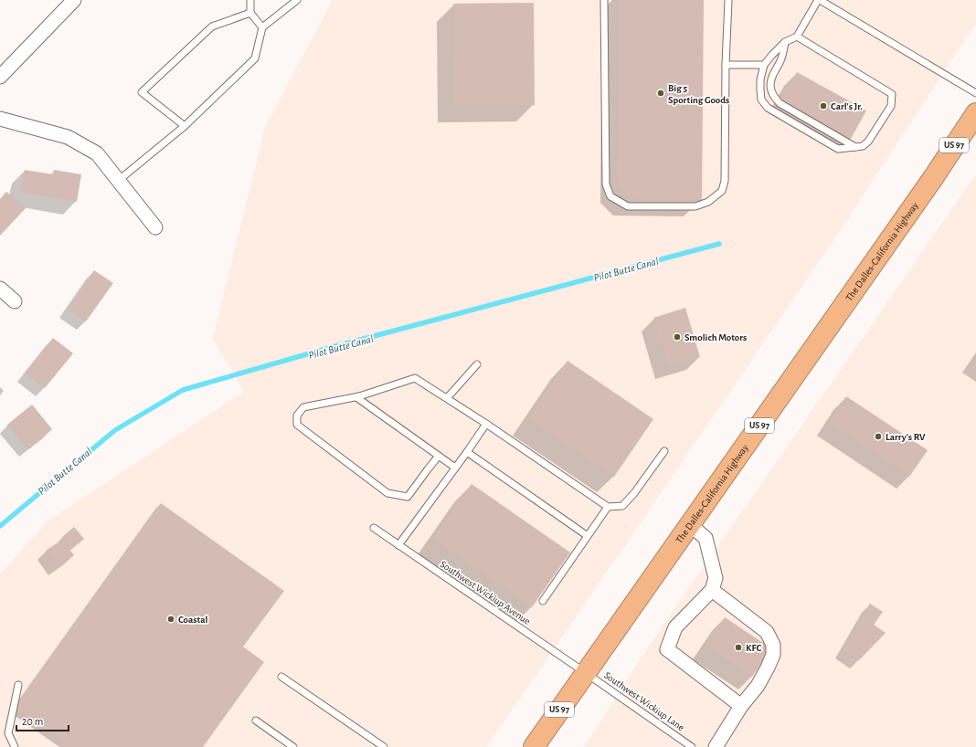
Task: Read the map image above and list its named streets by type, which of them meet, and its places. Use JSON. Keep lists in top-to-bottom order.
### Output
{
  "streets": {
    "highway": ["US 97", "The Dalles-California Highway"],
    "lane": ["Southwest Wickiup Avenue", "Southwest Wickiup Lane"]
  },
  "crossings": [
    ["The Dalles-California Highway", "Southwest Wickiup Avenue"],
    ["The Dalles-California Highway", "Southwest Wickiup Lane"],
    ["Southwest Wickiup Avenue", "Southwest Wickiup Lane"]
  ],
  "water": ["Pilot Butte Canal"],
  "places": [
    "Big 5 Sporting Goods",
    "Carl's Jr.",
    "Smolich Motors",
    "Larry's RV",
    "Coastal",
    "KFC"
  ],
  "scale_bar": "20 m"
}
